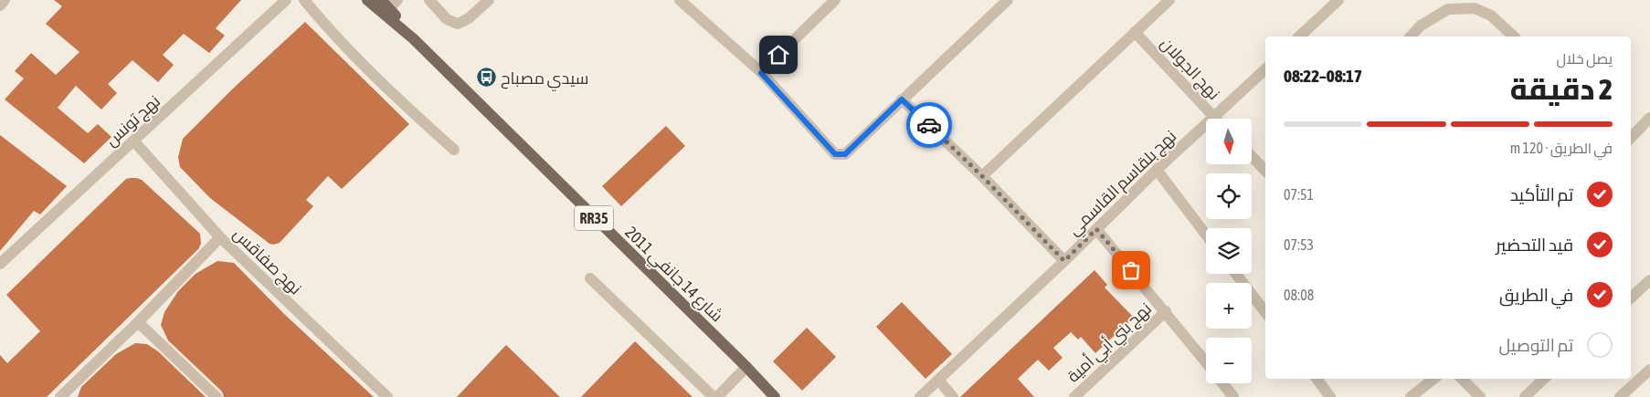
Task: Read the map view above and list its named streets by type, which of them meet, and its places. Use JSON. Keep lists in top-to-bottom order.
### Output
{
  "streets": {
    "main road": ["RR35", "شارع 14 جانفي 2011"],
    "street": [
      "نهج الجولان",
      "نهج تونس",
      "نهج بلقاسم القاسمي",
      "نهج صفاقس",
      "نهج بني أبي أمية"
    ]
  },
  "crossings": [
    ["نهج الجولان", "نهج بلقاسم القاسمي"],
    ["نهج تونس", "نهج صفاقس"]
  ],
  "places": {
    "bus stop": ["سيدي مصباح"]
  },
  "north": "bottom",
  "page": {
    "heading": ["2 دقيقة", "يصل خلال", "08:17–08:22"],
    "bar": "في الطريق · 120 m",
    "map_buttons": ["+", "−"],
    "list": [
      ["تم التأكيد", "07:51"],
      ["قيد التحضير", "07:53"],
      ["في الطريق", "08:08"],
      "تم التوصيل"
    ]
  }
}
